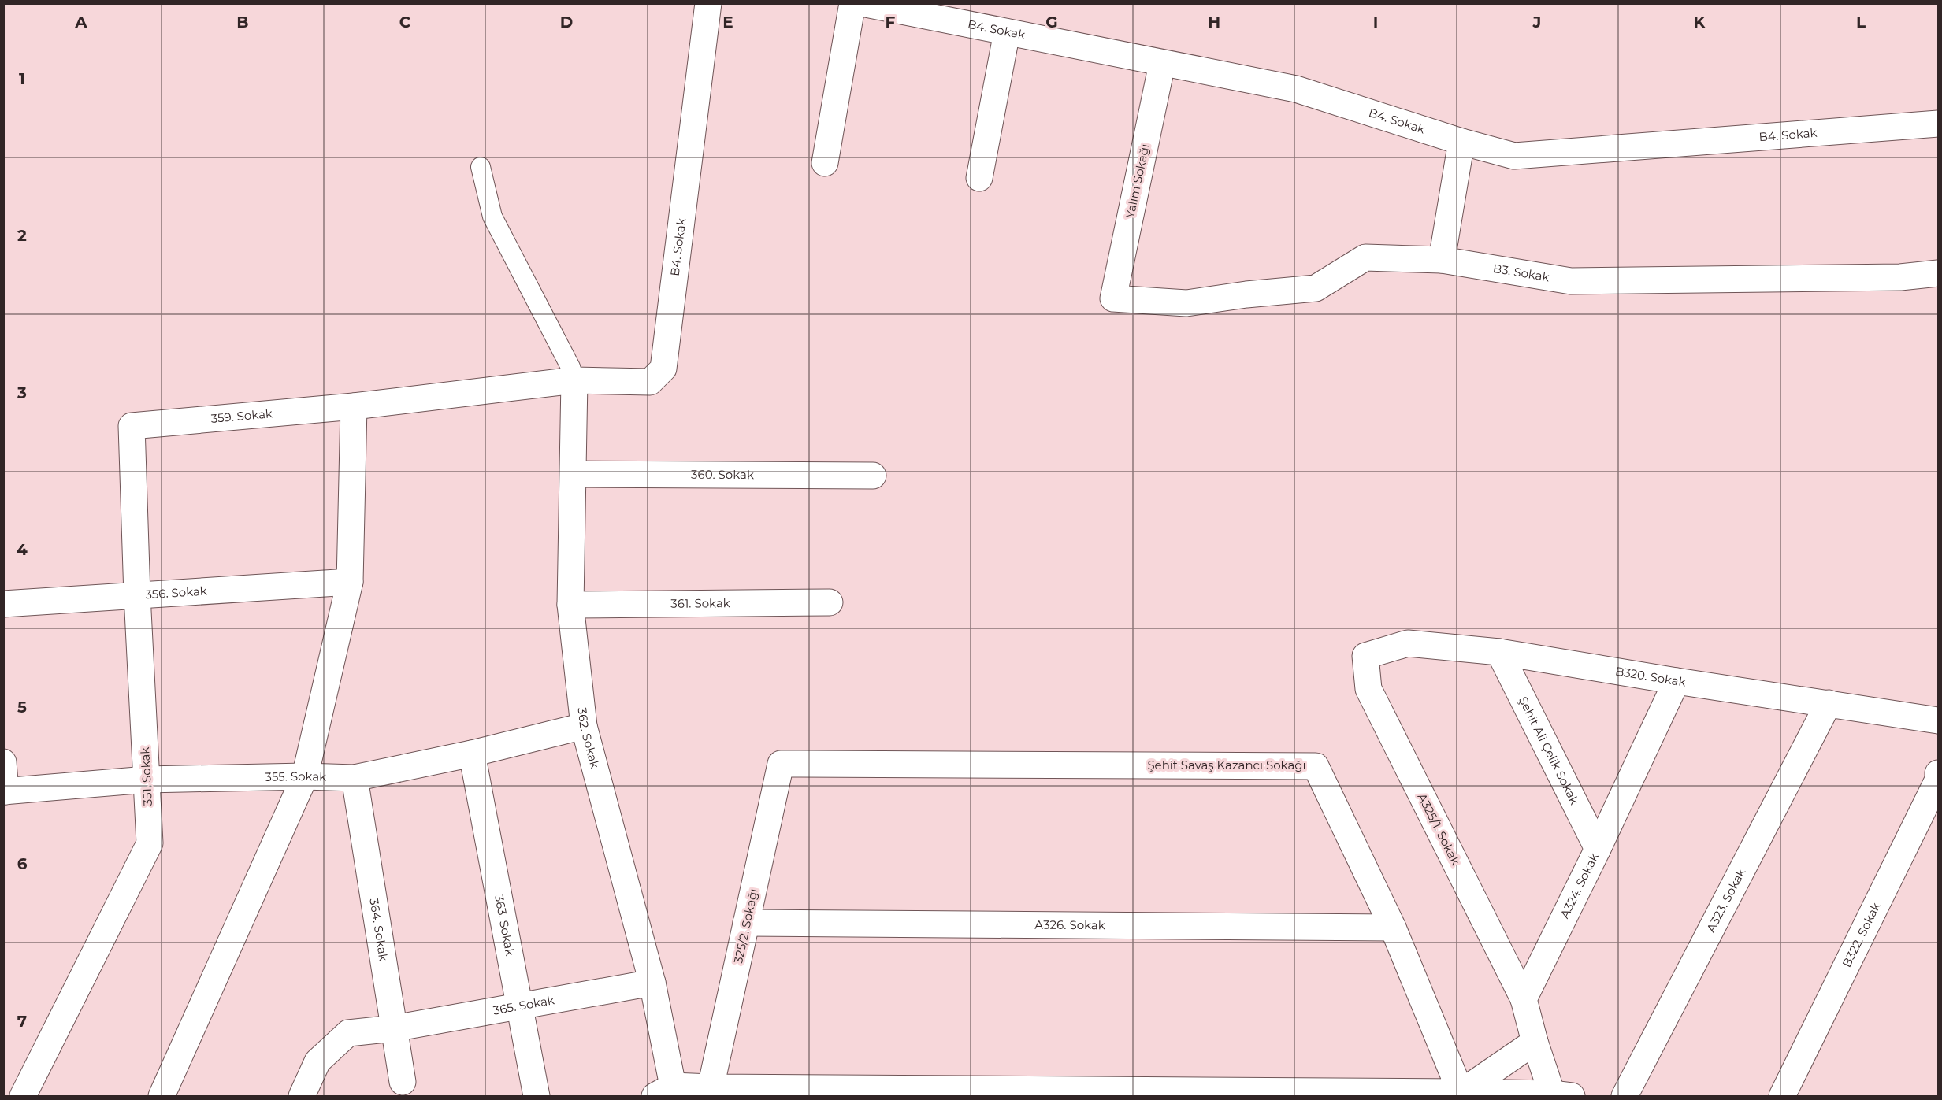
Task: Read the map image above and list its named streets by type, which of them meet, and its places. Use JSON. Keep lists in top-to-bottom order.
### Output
{
  "streets": {
    "street": [
      "B4. Sokak",
      "Yalım Sokağı",
      "B3. Sokak",
      "359. Sokak",
      "360. Sokak",
      "356. Sokak",
      "361. Sokak",
      "B320. Sokak",
      "362. Sokak",
      "Şehit Ali Çelik Sokak",
      "Şehit Savaş Kazancı Sokağı",
      "351. Sokak",
      "355. Sokak",
      "A325/1. Sokak",
      "A324. Sokak",
      "A323. Sokak",
      "363. Sokak",
      "A326. Sokak",
      "325/2. Sokağı",
      "364. Sokak",
      "B322. Sokak",
      "365. Sokak"
    ]
  },
  "crossings": [
    ["B4. Sokak", "Yalım Sokağı"],
    ["B4. Sokak", "359. Sokak"],
    ["B4. Sokak", "362. Sokak"],
    ["Yalım Sokağı", "B3. Sokak"],
    ["359. Sokak", "351. Sokak"],
    ["360. Sokak", "362. Sokak"],
    ["356. Sokak", "351. Sokak"],
    ["361. Sokak", "362. Sokak"],
    ["B320. Sokak", "Şehit Ali Çelik Sokak"],
    ["B320. Sokak", "A325/1. Sokak"],
    ["B320. Sokak", "A324. Sokak"],
    ["B320. Sokak", "A323. Sokak"],
    ["362. Sokak", "355. Sokak"],
    ["362. Sokak", "365. Sokak"],
    ["Şehit Ali Çelik Sokak", "A324. Sokak"],
    ["Şehit Savaş Kazancı Sokağı", "A326. Sokak"],
    ["Şehit Savaş Kazancı Sokağı", "325/2. Sokağı"],
    ["351. Sokak", "355. Sokak"],
    ["355. Sokak", "363. Sokak"],
    ["355. Sokak", "364. Sokak"],
    ["A325/1. Sokak", "A324. Sokak"],
    ["363. Sokak", "365. Sokak"],
    ["A326. Sokak", "325/2. Sokağı"],
    ["364. Sokak", "365. Sokak"]
  ],
  "grid": {
    "columns": [
      "A",
      "B",
      "C",
      "D",
      "E",
      "F",
      "G",
      "H",
      "I",
      "J",
      "K",
      "L"
    ],
    "rows": [
      "1",
      "2",
      "3",
      "4",
      "5",
      "6",
      "7"
    ]
  }
}
